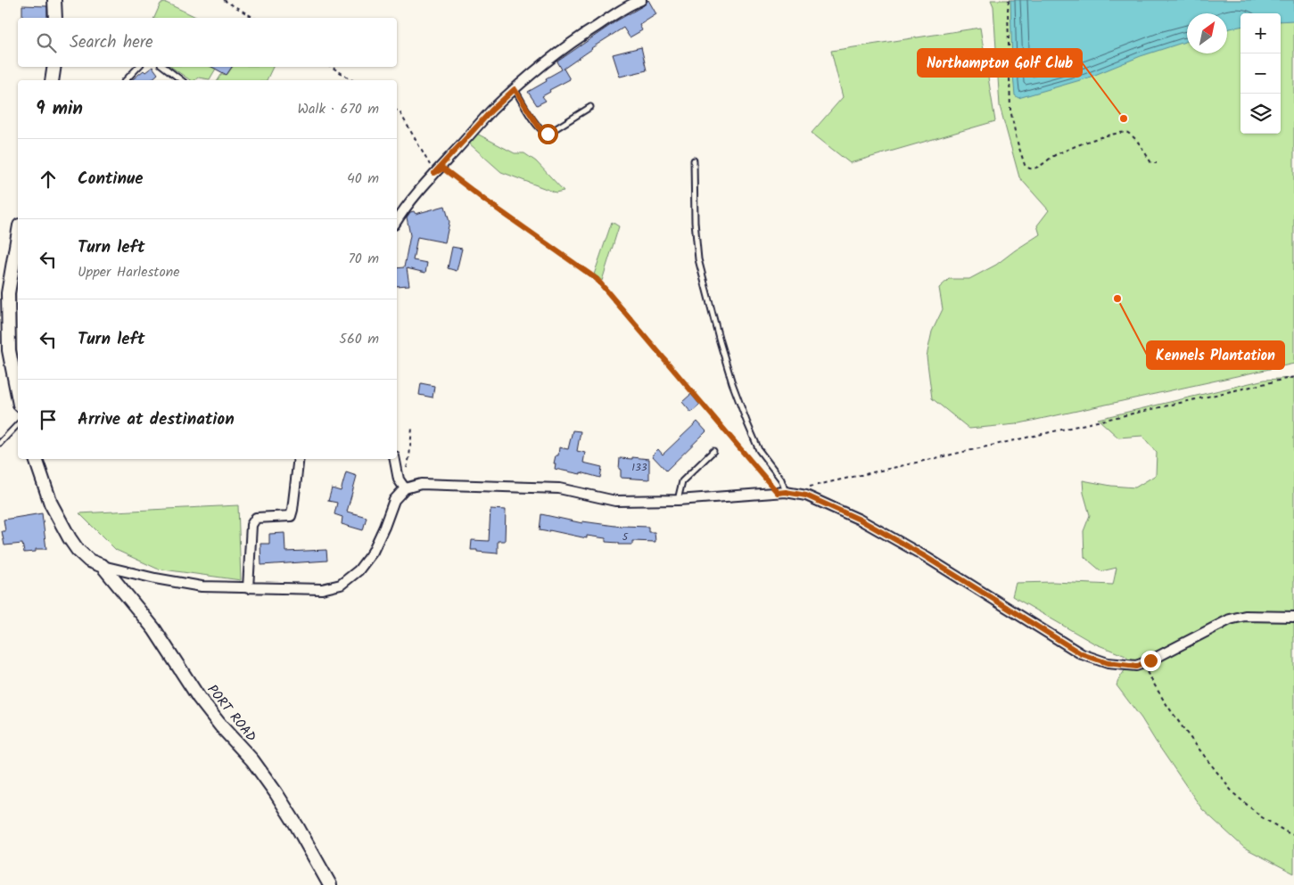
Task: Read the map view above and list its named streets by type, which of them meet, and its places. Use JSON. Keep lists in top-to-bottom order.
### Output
{
  "streets": {
    "street": ["PORT ROAD"]
  },
  "places": ["Northampton Golf Club", "Kennels Plantation"],
  "house_numbers": ["133", "5"],
  "north": "top right",
  "page": {
    "map_buttons": ["+", "−"],
    "search": "Search here",
    "heading": ["9 min", "Walk · 670 m"],
    "list": [
      ["Continue", "40 m"],
      ["Turn left", "Upper Harlestone", "70 m"],
      ["Turn left", "560 m"],
      "Arrive at destination"
    ]
  }
}
